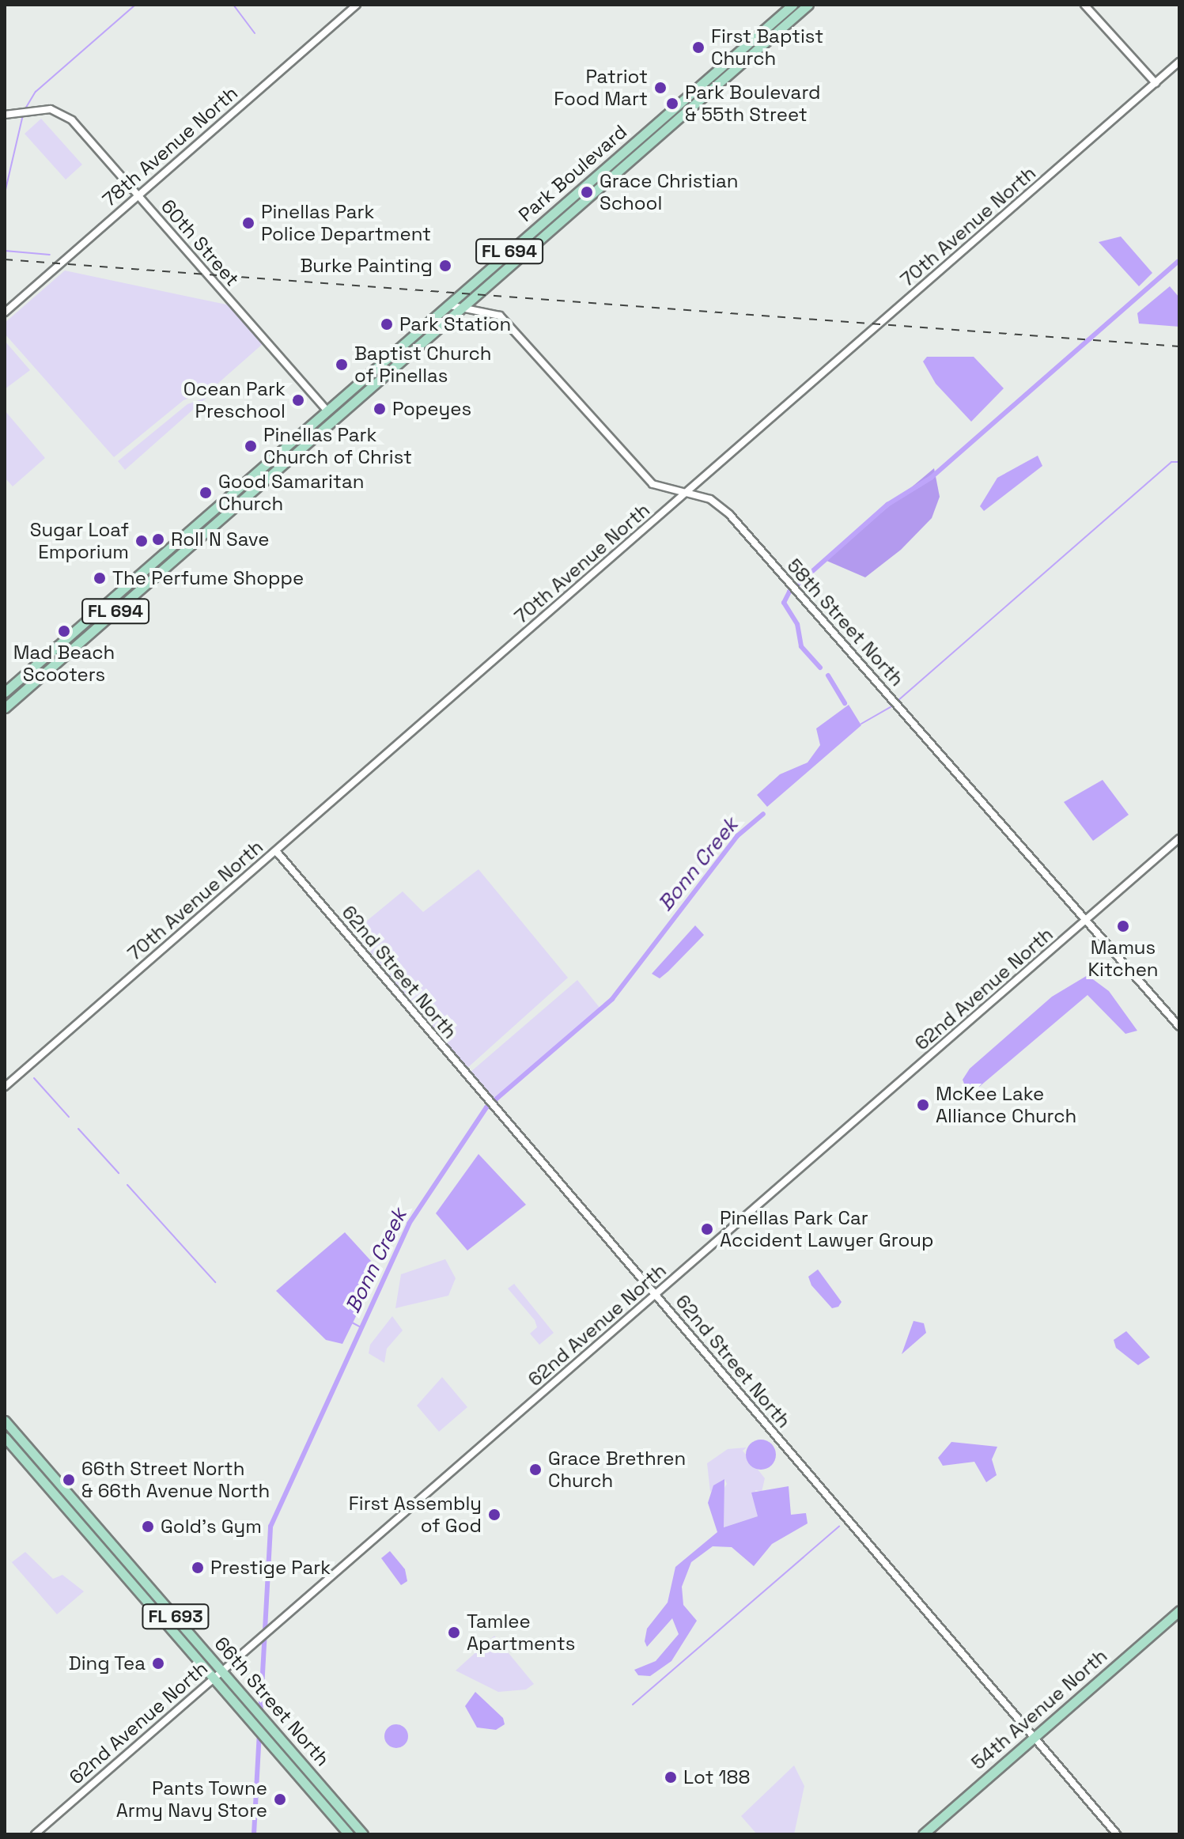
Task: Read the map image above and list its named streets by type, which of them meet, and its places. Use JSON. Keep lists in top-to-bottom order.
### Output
{
  "streets": {
    "main road": [
      "Park Boulevard",
      "FL 694",
      "FL 693",
      "66th Street North",
      "54th Avenue North"
    ],
    "street": [
      "78th Avenue North",
      "70th Avenue North",
      "60th Street",
      "58th Street North",
      "62nd Street North",
      "62nd Avenue North"
    ]
  },
  "crossings": [
    ["78th Avenue North", "60th Street"],
    ["Park Boulevard", "60th Street"],
    ["Park Boulevard", "58th Street North"],
    ["70th Avenue North", "58th Street North"],
    ["70th Avenue North", "62nd Street North"],
    ["58th Street North", "62nd Avenue North"],
    ["62nd Street North", "62nd Avenue North"],
    ["62nd Street North", "54th Avenue North"],
    ["62nd Avenue North", "66th Street North"]
  ],
  "water": ["Bonn Creek"],
  "places": [
    "First Baptist Church",
    "Patriot Food Mart",
    "Park Boulevard & 55th Street",
    "Grace Christian School",
    "Pinellas Park Police Department",
    "Burke Painting",
    "Park Station",
    "Baptist Church of Pinellas",
    "Ocean Park Preschool",
    "Popeyes",
    "Pinellas Park Church of Christ",
    "Good Samaritan Church",
    "Roll N Save",
    "Sugar Loaf Emporium",
    "The Perfume Shoppe",
    "Mad Beach Scooters",
    "Mamus Kitchen",
    "McKee Lake Alliance Church",
    "Pinellas Park Car Accident Lawyer Group",
    "Grace Brethren Church",
    "66th Street North & 66th Avenue North",
    "First Assembly of God",
    "Gold's Gym",
    "Prestige Park",
    "Tamlee Apartments",
    "Ding Tea",
    "Lot 188",
    "Pants Towne Army Navy Store"
  ]
}
